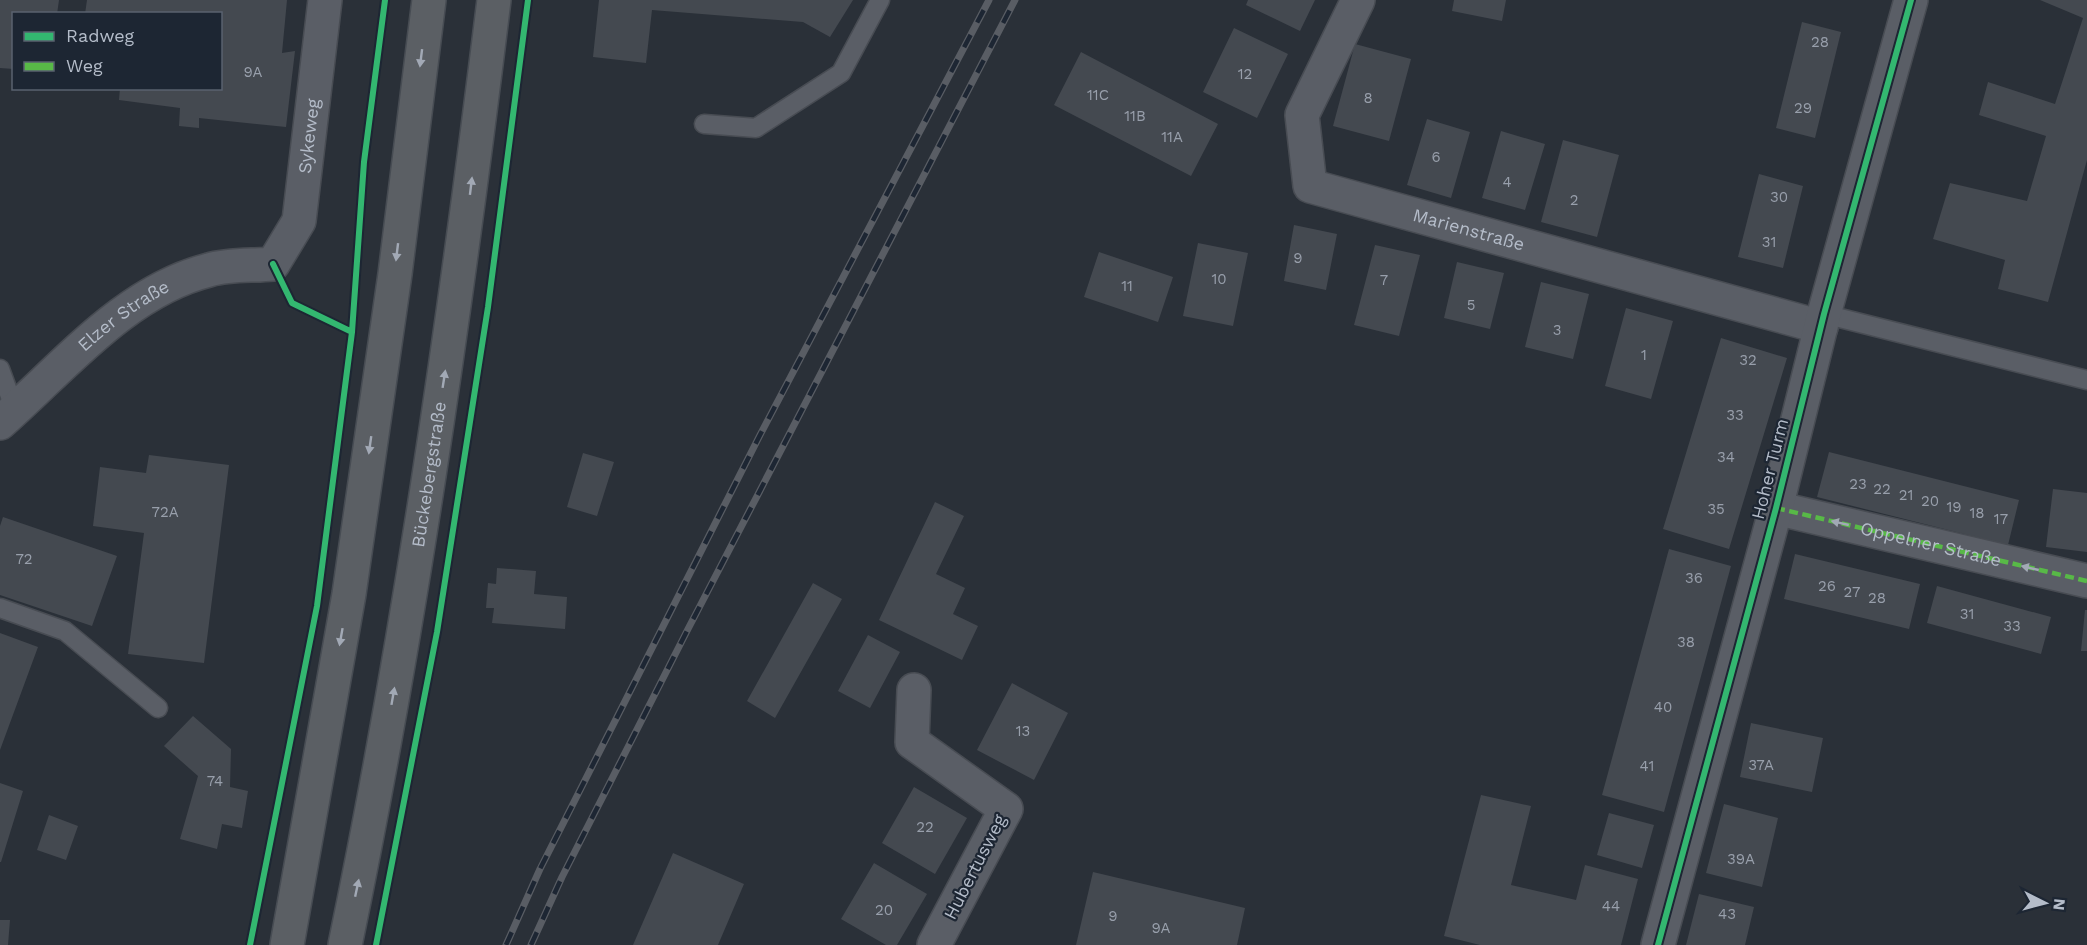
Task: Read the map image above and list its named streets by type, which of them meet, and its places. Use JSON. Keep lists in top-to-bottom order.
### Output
{
  "streets": {
    "highway": ["Bückebergstraße"],
    "street": [
      "Sykeweg",
      "Marienstraße",
      "Elzer Straße",
      "Hoher Turm",
      "Oppelner Straße",
      "Hubertusweg"
    ]
  },
  "crossings": [
    ["Sykeweg", "Elzer Straße"],
    ["Marienstraße", "Hoher Turm"],
    ["Hoher Turm", "Oppelner Straße"]
  ],
  "one_way": ["Oppelner Straße"],
  "house_numbers": [
    "28",
    "9A",
    "12",
    "11C",
    "8",
    "29",
    "11B",
    "11A",
    "6",
    "4",
    "30",
    "2",
    "31",
    "9",
    "10",
    "7",
    "11",
    "5",
    "3",
    "1",
    "32",
    "33",
    "34",
    "23",
    "22",
    "21",
    "20",
    "19",
    "35",
    "72A",
    "18",
    "17",
    "72",
    "36",
    "26",
    "27",
    "28",
    "31",
    "33",
    "38",
    "40",
    "13",
    "37A",
    "41",
    "74",
    "22",
    "39A",
    "44",
    "20",
    "43",
    "9",
    "9A"
  ],
  "legend": ["Radweg", "Weg"],
  "north": "right"
}
